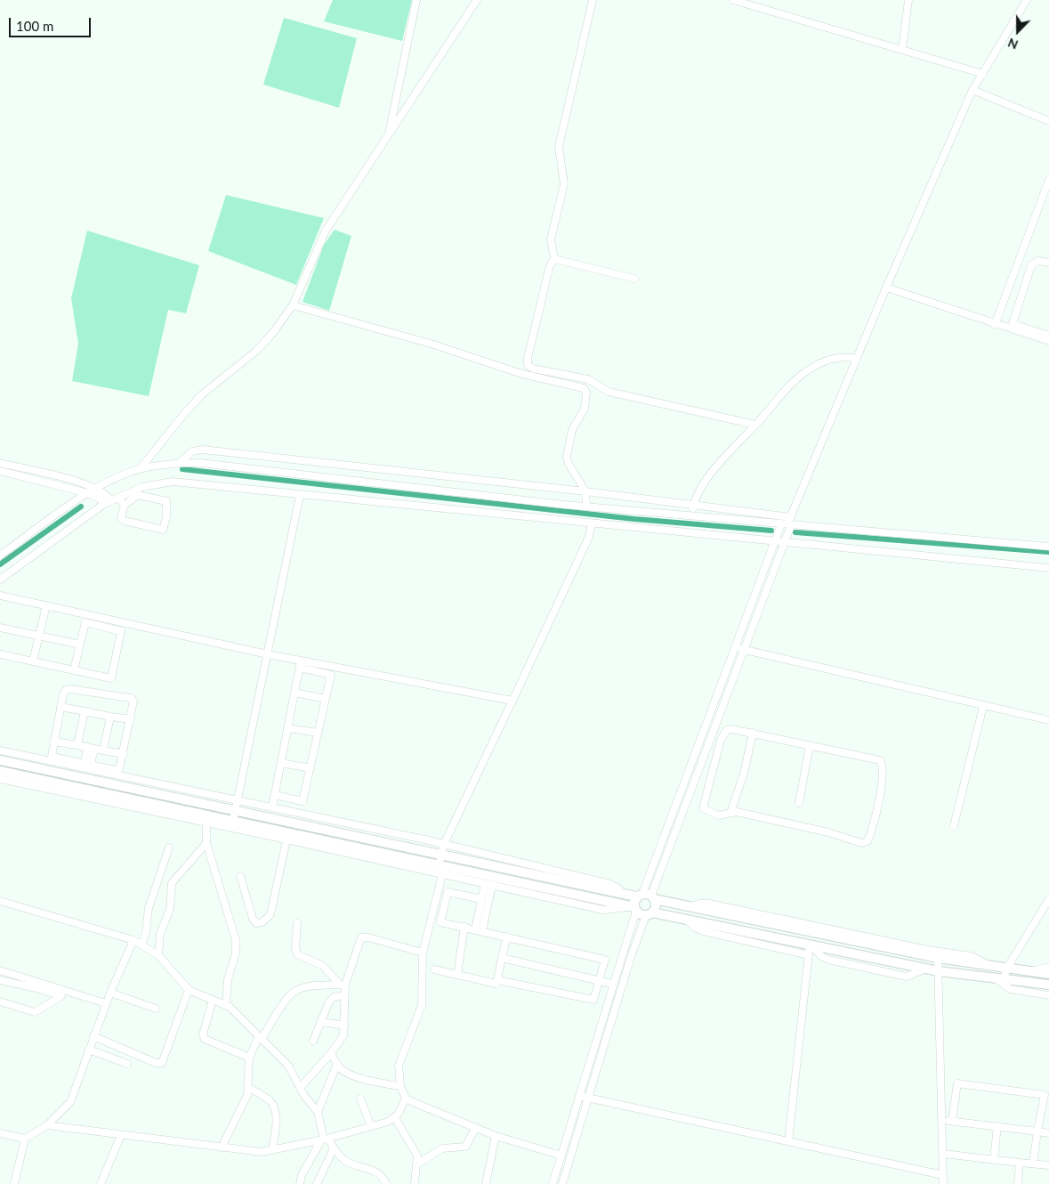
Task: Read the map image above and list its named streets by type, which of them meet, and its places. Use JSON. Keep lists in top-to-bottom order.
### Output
{
  "scale_bar": "100 m",
  "north": "bottom"
}
